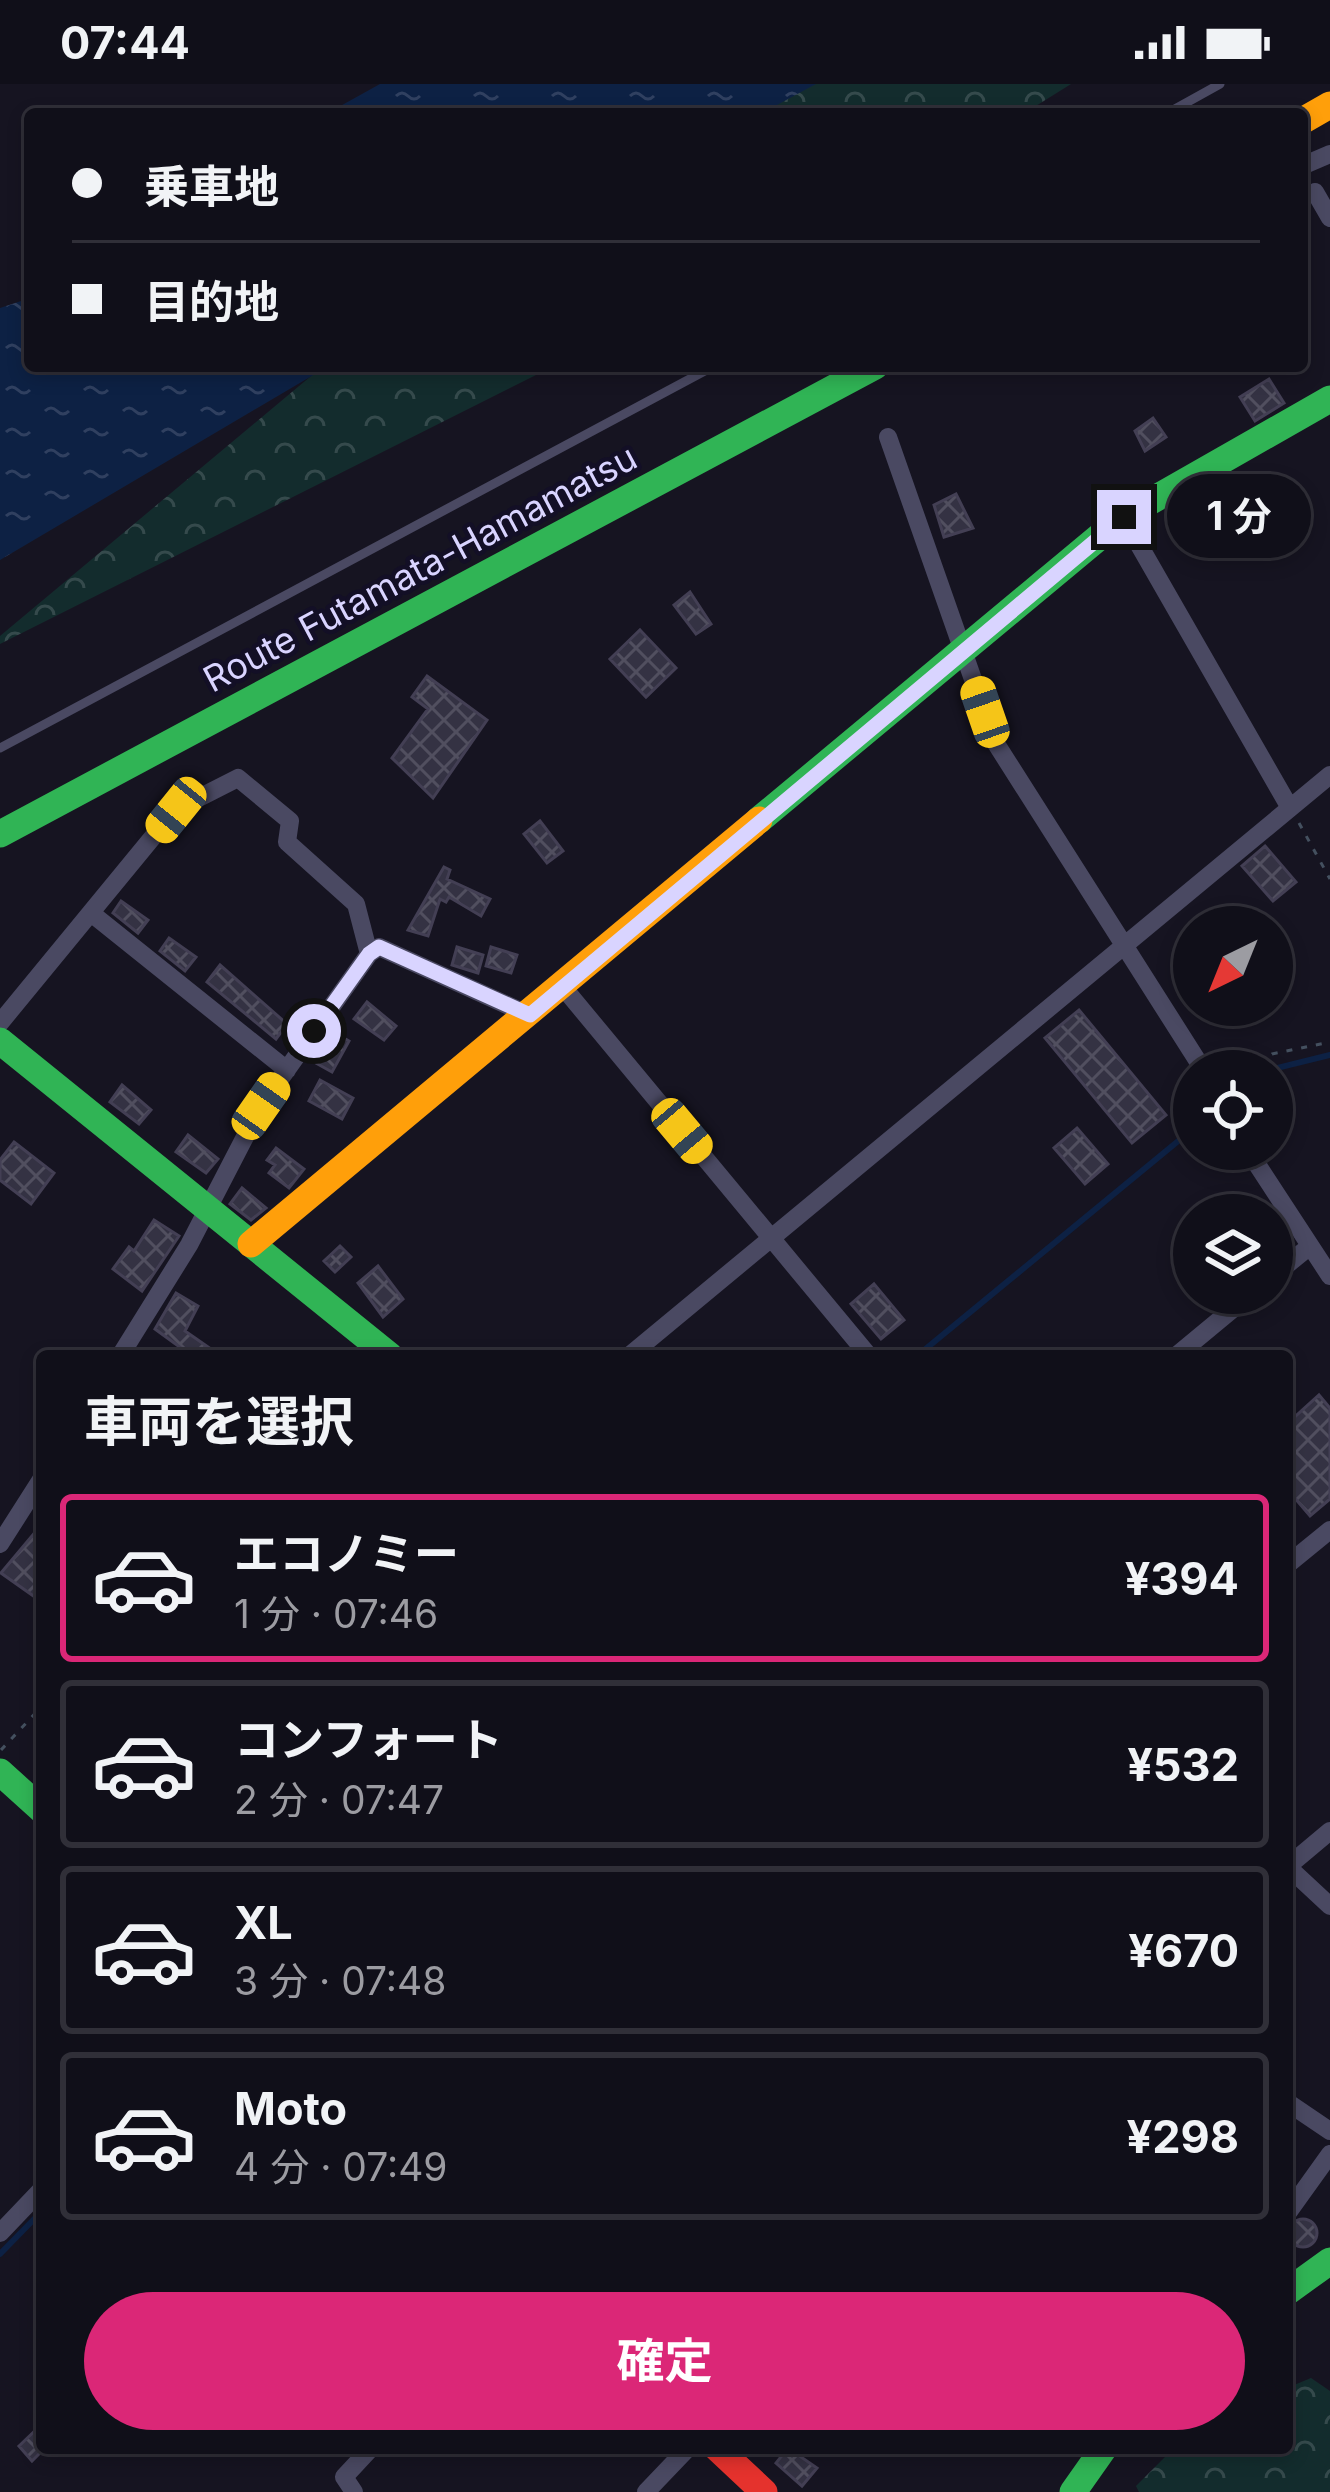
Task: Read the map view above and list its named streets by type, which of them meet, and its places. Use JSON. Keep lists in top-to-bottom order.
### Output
{
  "streets": {
    "street": ["Route Futamata-Hamamatsu"]
  },
  "north": "bottom left",
  "page": {
    "status": "07:44",
    "banner": ["乗車地", "目的地"],
    "bubble": "1 分",
    "heading": "車両を選択",
    "list": [
      {
        "name": "エコノミー",
        "note": "1 分 · 07:46",
        "value": "¥394"
      },
      {
        "name": "コンフォート",
        "note": "2 分 · 07:47",
        "value": "¥532"
      },
      {
        "name": "XL",
        "note": "3 分 · 07:48",
        "value": "¥670"
      },
      {
        "name": "Moto",
        "note": "4 分 · 07:49",
        "value": "¥298"
      }
    ],
    "buttons": "確定"
  }
}
